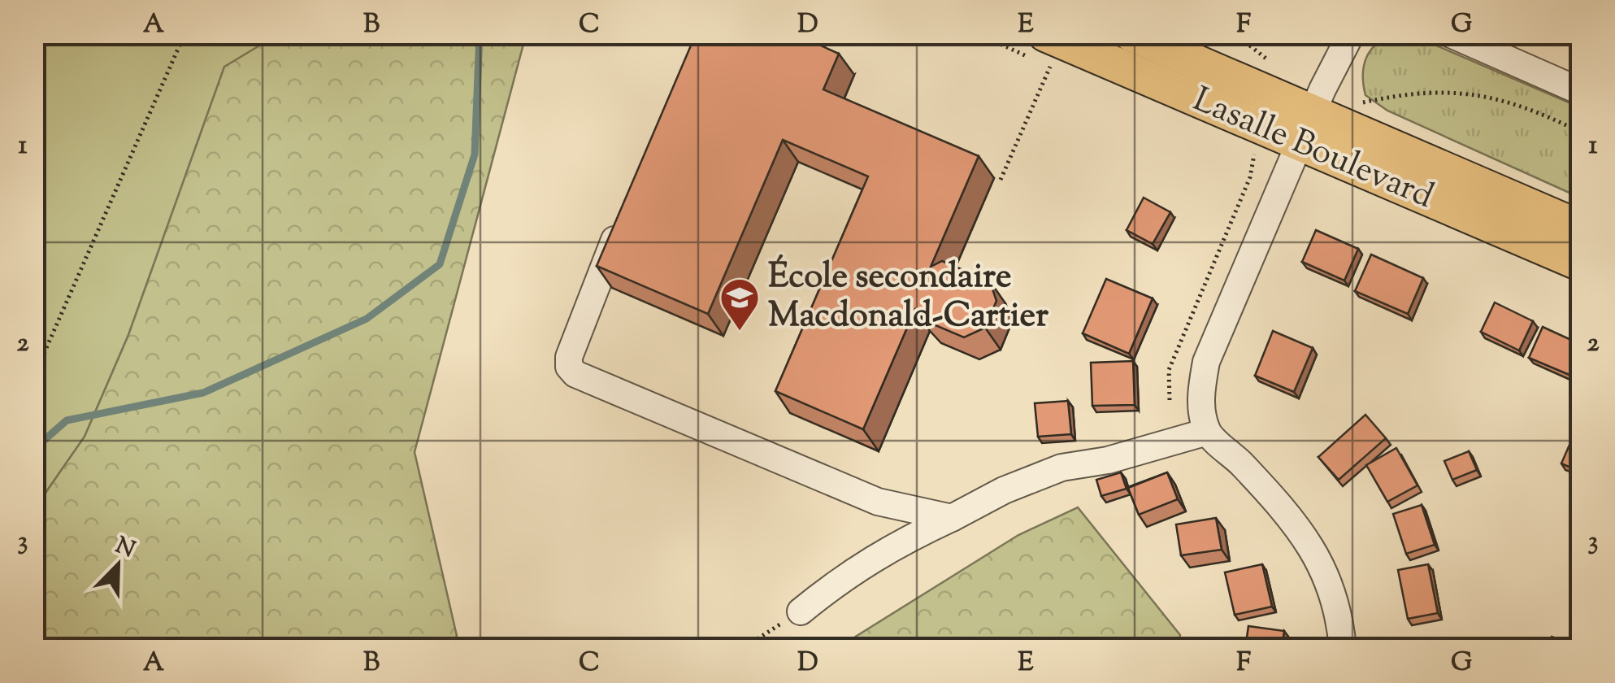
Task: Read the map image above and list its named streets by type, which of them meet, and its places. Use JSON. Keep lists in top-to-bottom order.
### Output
{
  "streets": {
    "main road": ["Lasalle Boulevard"]
  },
  "places": {
    "school or university": ["École secondaire Macdonald-Cartier"]
  },
  "north": "top right",
  "grid": {
    "columns": [
      "A",
      "B",
      "C",
      "D",
      "E",
      "F",
      "G"
    ],
    "rows": ["1", "2", "3"]
  }
}
